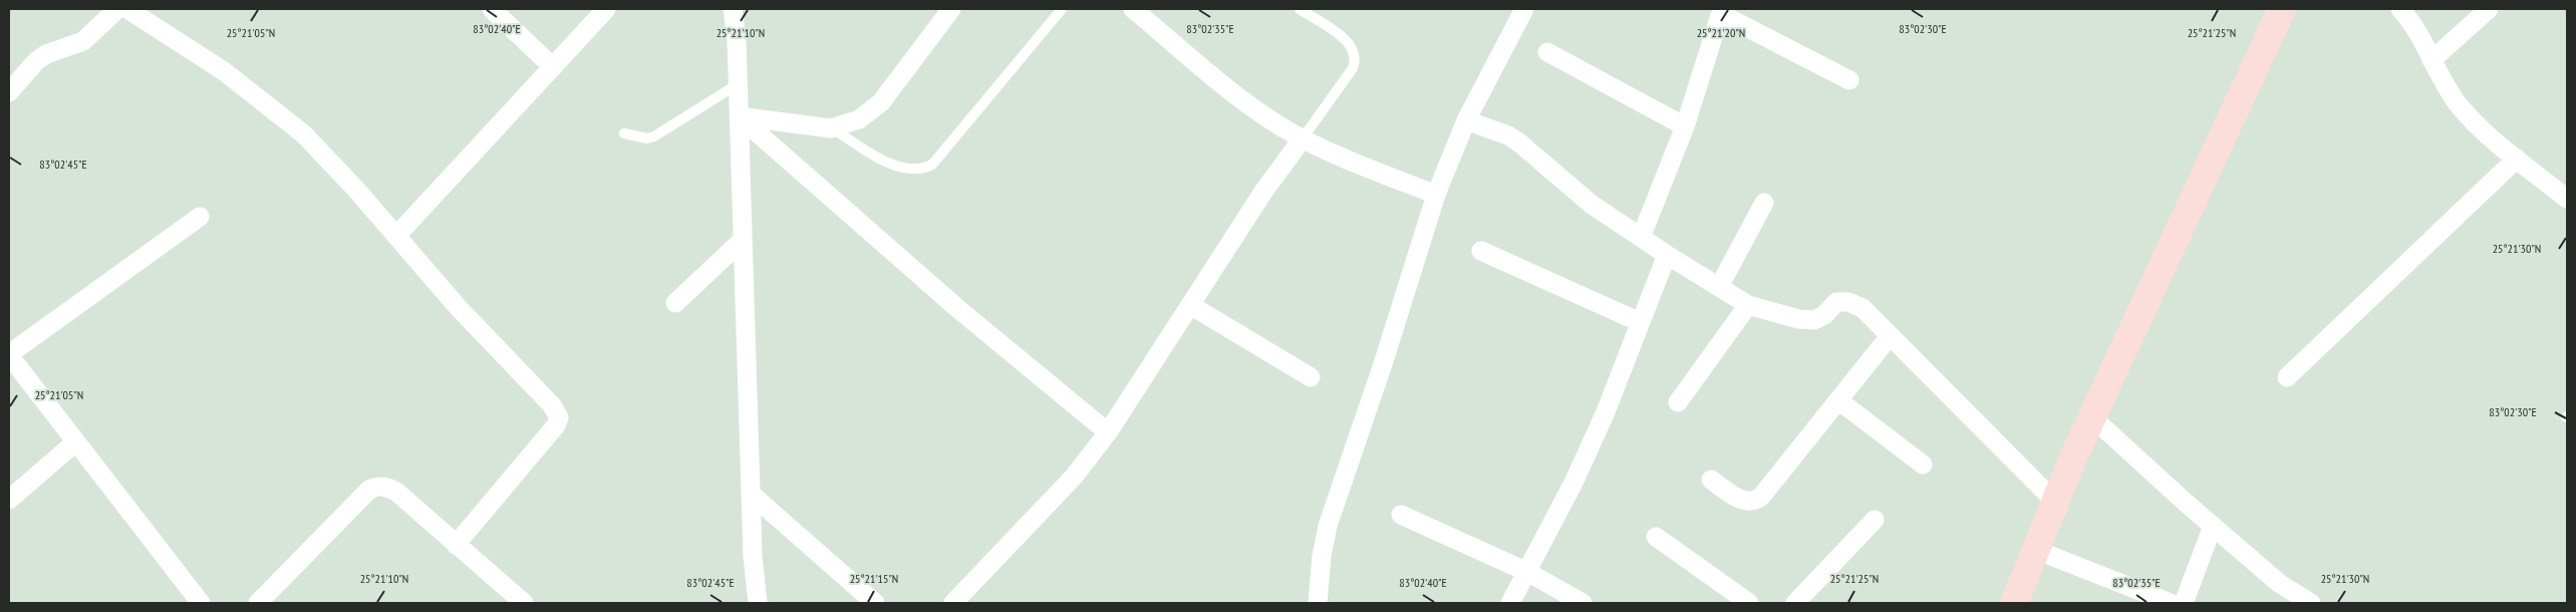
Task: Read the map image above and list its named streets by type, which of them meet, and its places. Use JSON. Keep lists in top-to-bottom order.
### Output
{
  "coordinates": [
    "83°02'40\"E",
    "83°02'35\"E",
    "83°02'30\"E",
    "25°21'05\"N",
    "25°21'10\"N",
    "25°21'20\"N",
    "25°21'25\"N",
    "83°02'45\"E",
    "25°21'30\"N",
    "25°21'15\"N"
  ]
}
